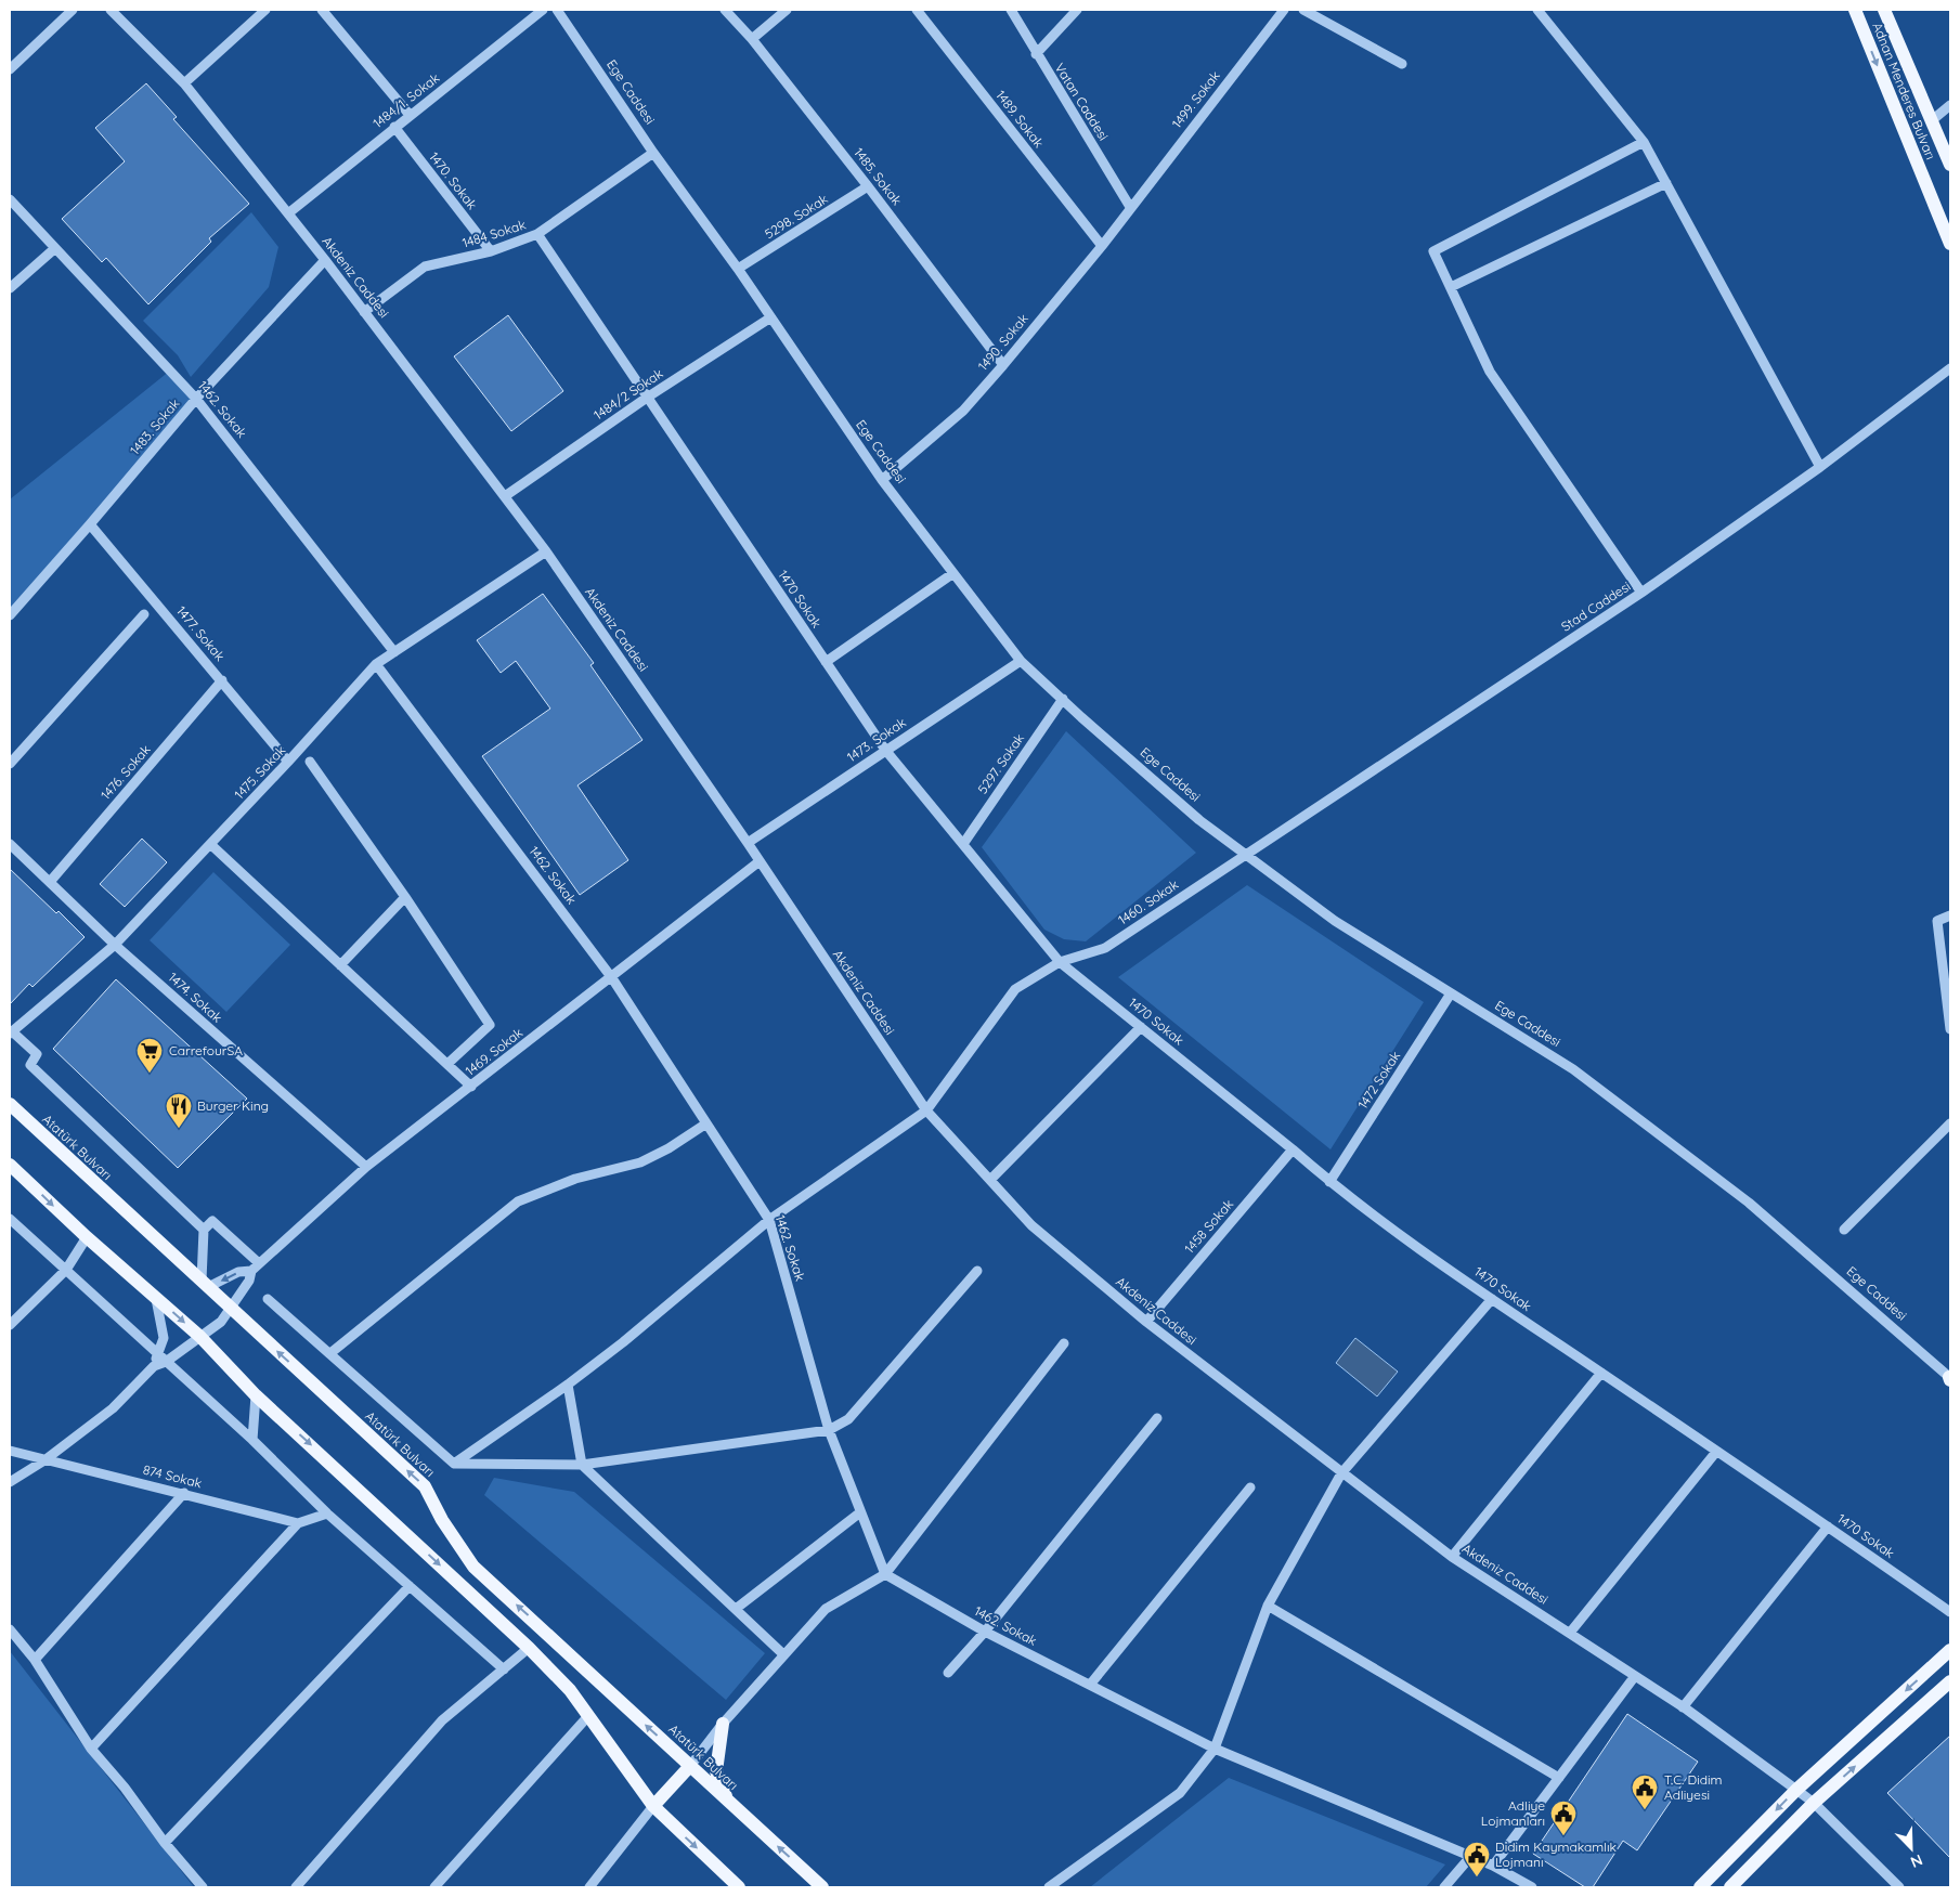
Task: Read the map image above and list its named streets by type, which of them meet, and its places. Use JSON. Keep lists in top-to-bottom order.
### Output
{
  "streets": {
    "main road": ["Adnan Menderes Bulvarı", "Atatürk Bulvarı"],
    "street": [
      "Ege Caddesi",
      "1499. Sokak",
      "1484/1. Sokak",
      "Vatan Caddesi",
      "1489. Sokak",
      "1485. Sokak",
      "1470. Sokak",
      "5298. Sokak",
      "1484 Sokak",
      "Akdeniz Caddesi",
      "1490. Sokak",
      "1484/2 Sokak",
      "1462. Sokak",
      "1483. Sokak",
      "1470 Sokak",
      "Stad Caddesi",
      "1477. Sokak",
      "1473. Sokak",
      "5297. Sokak",
      "1476. Sokak",
      "1475. Sokak",
      "1460. Sokak",
      "1474. Sokak",
      "1469. Sokak",
      "1472 Sokak",
      "1458 Sokak",
      "874 Sokak"
    ]
  },
  "crossings": [
    ["Ege Caddesi", "5298. Sokak"],
    ["Ege Caddesi", "1484 Sokak"],
    ["Ege Caddesi", "1490. Sokak"],
    ["Ege Caddesi", "1484/2 Sokak"],
    ["Ege Caddesi", "Stad Caddesi"],
    ["Ege Caddesi", "1473. Sokak"],
    ["Ege Caddesi", "5297. Sokak"],
    ["Ege Caddesi", "1460. Sokak"],
    ["Ege Caddesi", "1472 Sokak"],
    ["1499. Sokak", "Vatan Caddesi"],
    ["1499. Sokak", "1490. Sokak"],
    ["1484/1. Sokak", "1470. Sokak"],
    ["1484/1. Sokak", "Akdeniz Caddesi"],
    ["Vatan Caddesi", "1490. Sokak"],
    ["1489. Sokak", "1490. Sokak"],
    ["1485. Sokak", "5298. Sokak"],
    ["1485. Sokak", "1490. Sokak"],
    ["1470. Sokak", "1484 Sokak"],
    ["1484 Sokak", "Akdeniz Caddesi"],
    ["1484 Sokak", "1470 Sokak"],
    ["Akdeniz Caddesi", "1484/2 Sokak"],
    ["Akdeniz Caddesi", "1483. Sokak"],
    ["Akdeniz Caddesi", "1473. Sokak"],
    ["Akdeniz Caddesi", "1475. Sokak"],
    ["Akdeniz Caddesi", "1469. Sokak"],
    ["Akdeniz Caddesi", "1458 Sokak"],
    ["1484/2 Sokak", "1470 Sokak"],
    ["1462. Sokak", "1483. Sokak"],
    ["1462. Sokak", "1475. Sokak"],
    ["1462. Sokak", "1469. Sokak"],
    ["1483. Sokak", "1477. Sokak"],
    ["1470 Sokak", "1473. Sokak"],
    ["1470 Sokak", "5297. Sokak"],
    ["1470 Sokak", "1460. Sokak"],
    ["1470 Sokak", "1472 Sokak"],
    ["1470 Sokak", "1458 Sokak"],
    ["Stad Caddesi", "1460. Sokak"],
    ["1477. Sokak", "1476. Sokak"],
    ["1477. Sokak", "1475. Sokak"],
    ["1476. Sokak", "1474. Sokak"],
    ["1475. Sokak", "1474. Sokak"],
    ["1474. Sokak", "1469. Sokak"],
    ["1469. Sokak", "Atatürk Bulvarı"]
  ],
  "places": {
    "supermarket": ["CarrefourSA"],
    "restaurant": ["Burger King"],
    "public building": ["T.C. Didim Adliyesi", "Adliye Lojmanları", "Didim Kaymakamlık Lojmanı"]
  },
  "north": "bottom right"
}
